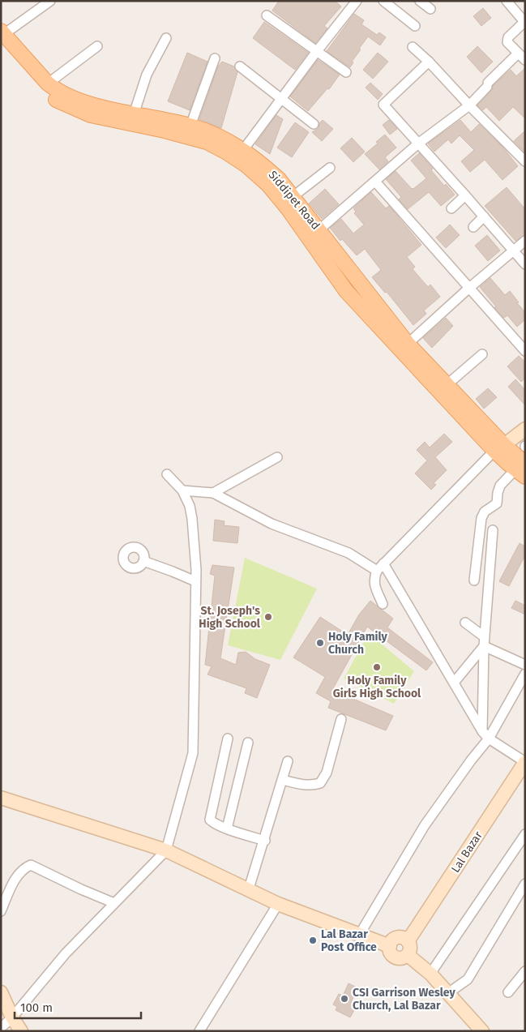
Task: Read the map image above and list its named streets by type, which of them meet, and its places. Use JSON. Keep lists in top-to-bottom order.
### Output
{
  "streets": {
    "main road": ["Siddipet Road", "Lal Bazar"]
  },
  "places": [
    "St. Joseph's High School",
    "Holy Family Church",
    "Holy Family Girls High School",
    "Lal Bazar Post Office",
    "CSI Garrison Wesley Church, Lal Bazar"
  ],
  "scale_bar": "100 m"
}
